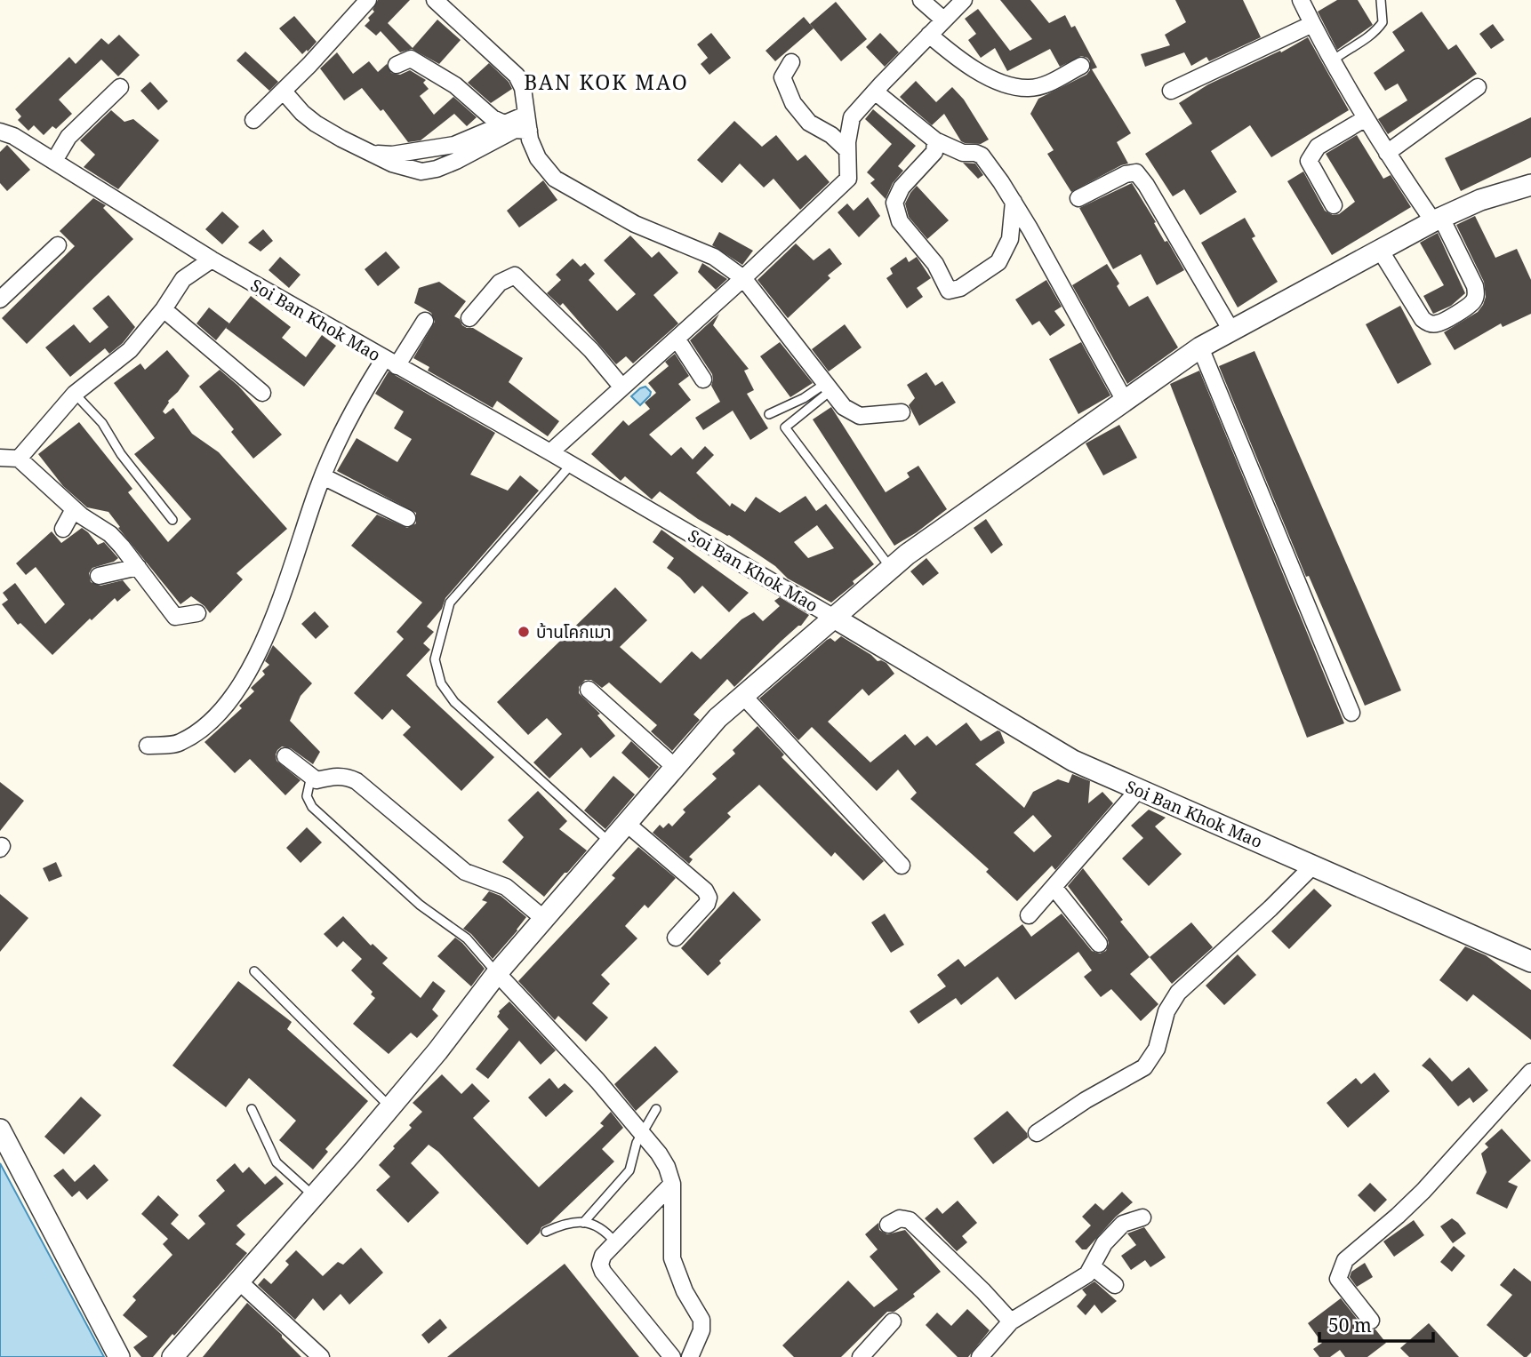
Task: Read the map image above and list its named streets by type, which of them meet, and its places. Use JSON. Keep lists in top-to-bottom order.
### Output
{
  "streets": {
    "street": ["Soi Ban Khok Mao"]
  },
  "districts": ["BAN KOK MAO"],
  "places": ["บ้านโคกเมา"],
  "scale_bar": "50 m"
}
